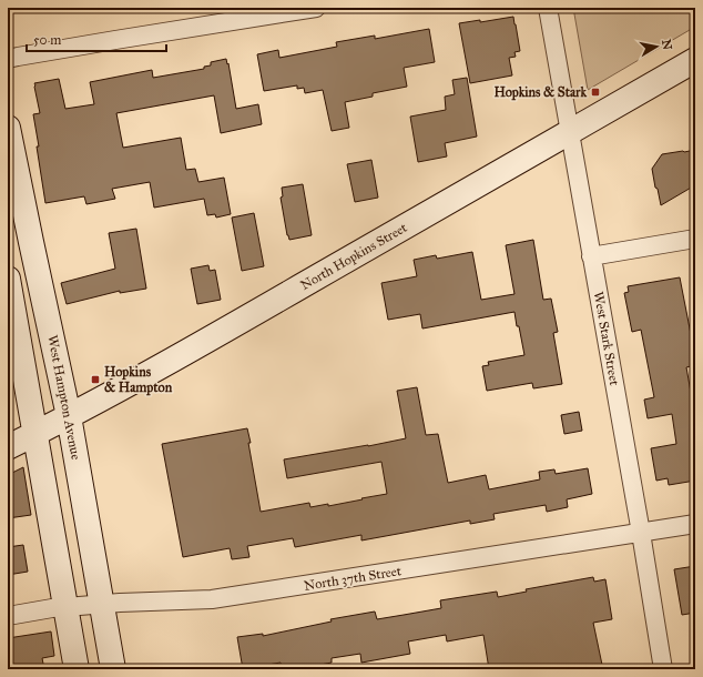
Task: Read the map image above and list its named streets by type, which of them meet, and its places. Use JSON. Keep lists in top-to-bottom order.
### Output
{
  "streets": {
    "main road": ["North Hopkins Street", "West Hampton Avenue"],
    "street": ["West Stark Street", "North 37th Street"]
  },
  "crossings": [
    ["North Hopkins Street", "West Stark Street"],
    ["North Hopkins Street", "West Hampton Avenue"],
    ["West Stark Street", "North 37th Street"],
    ["West Hampton Avenue", "North 37th Street"]
  ],
  "places": {
    "transit": ["Hopkins & Stark", "Hopkins & Hampton"]
  },
  "scale_bar": "50 m",
  "north": "right"
}
